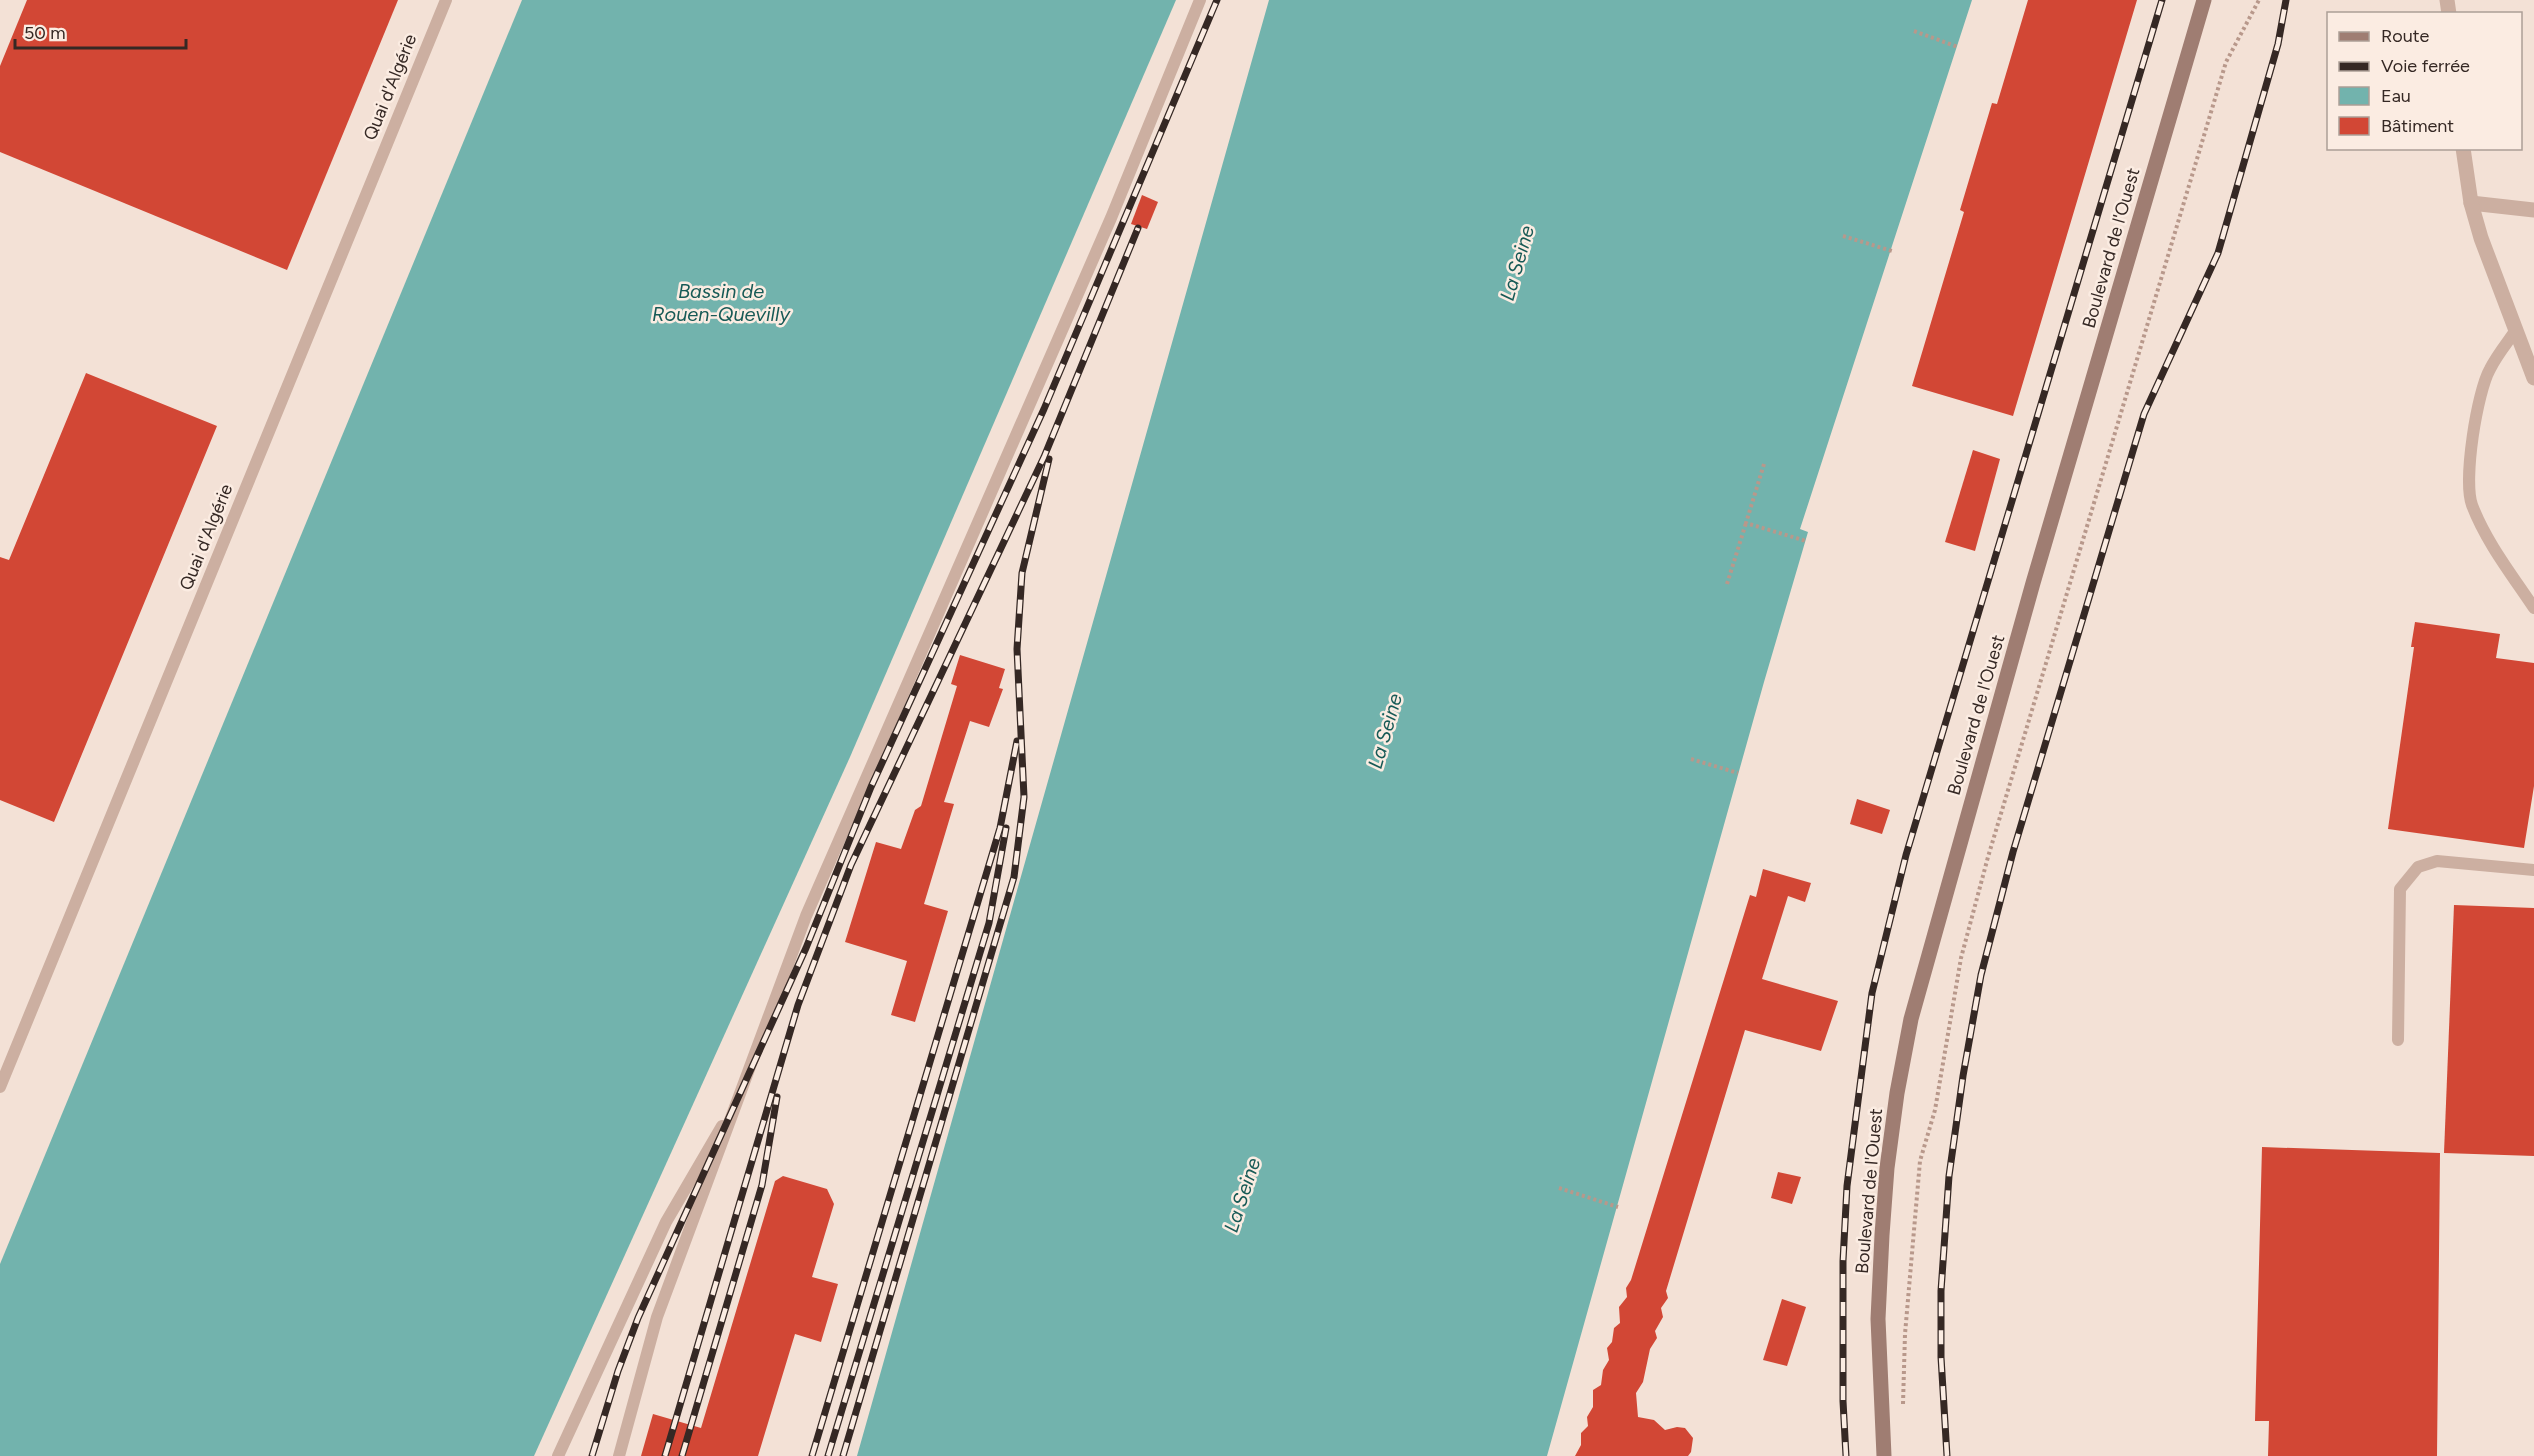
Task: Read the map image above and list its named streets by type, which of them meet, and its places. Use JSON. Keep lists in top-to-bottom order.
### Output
{
  "streets": {
    "main road": ["Boulevard de l'Ouest"],
    "lane": ["Quai d'Algérie"]
  },
  "water": ["La Seine", "Bassin de Rouen-Quevilly"],
  "legend": [
    "Route",
    "Voie ferrée",
    "Eau",
    "Bâtiment"
  ],
  "scale_bar": "50 m"
}
